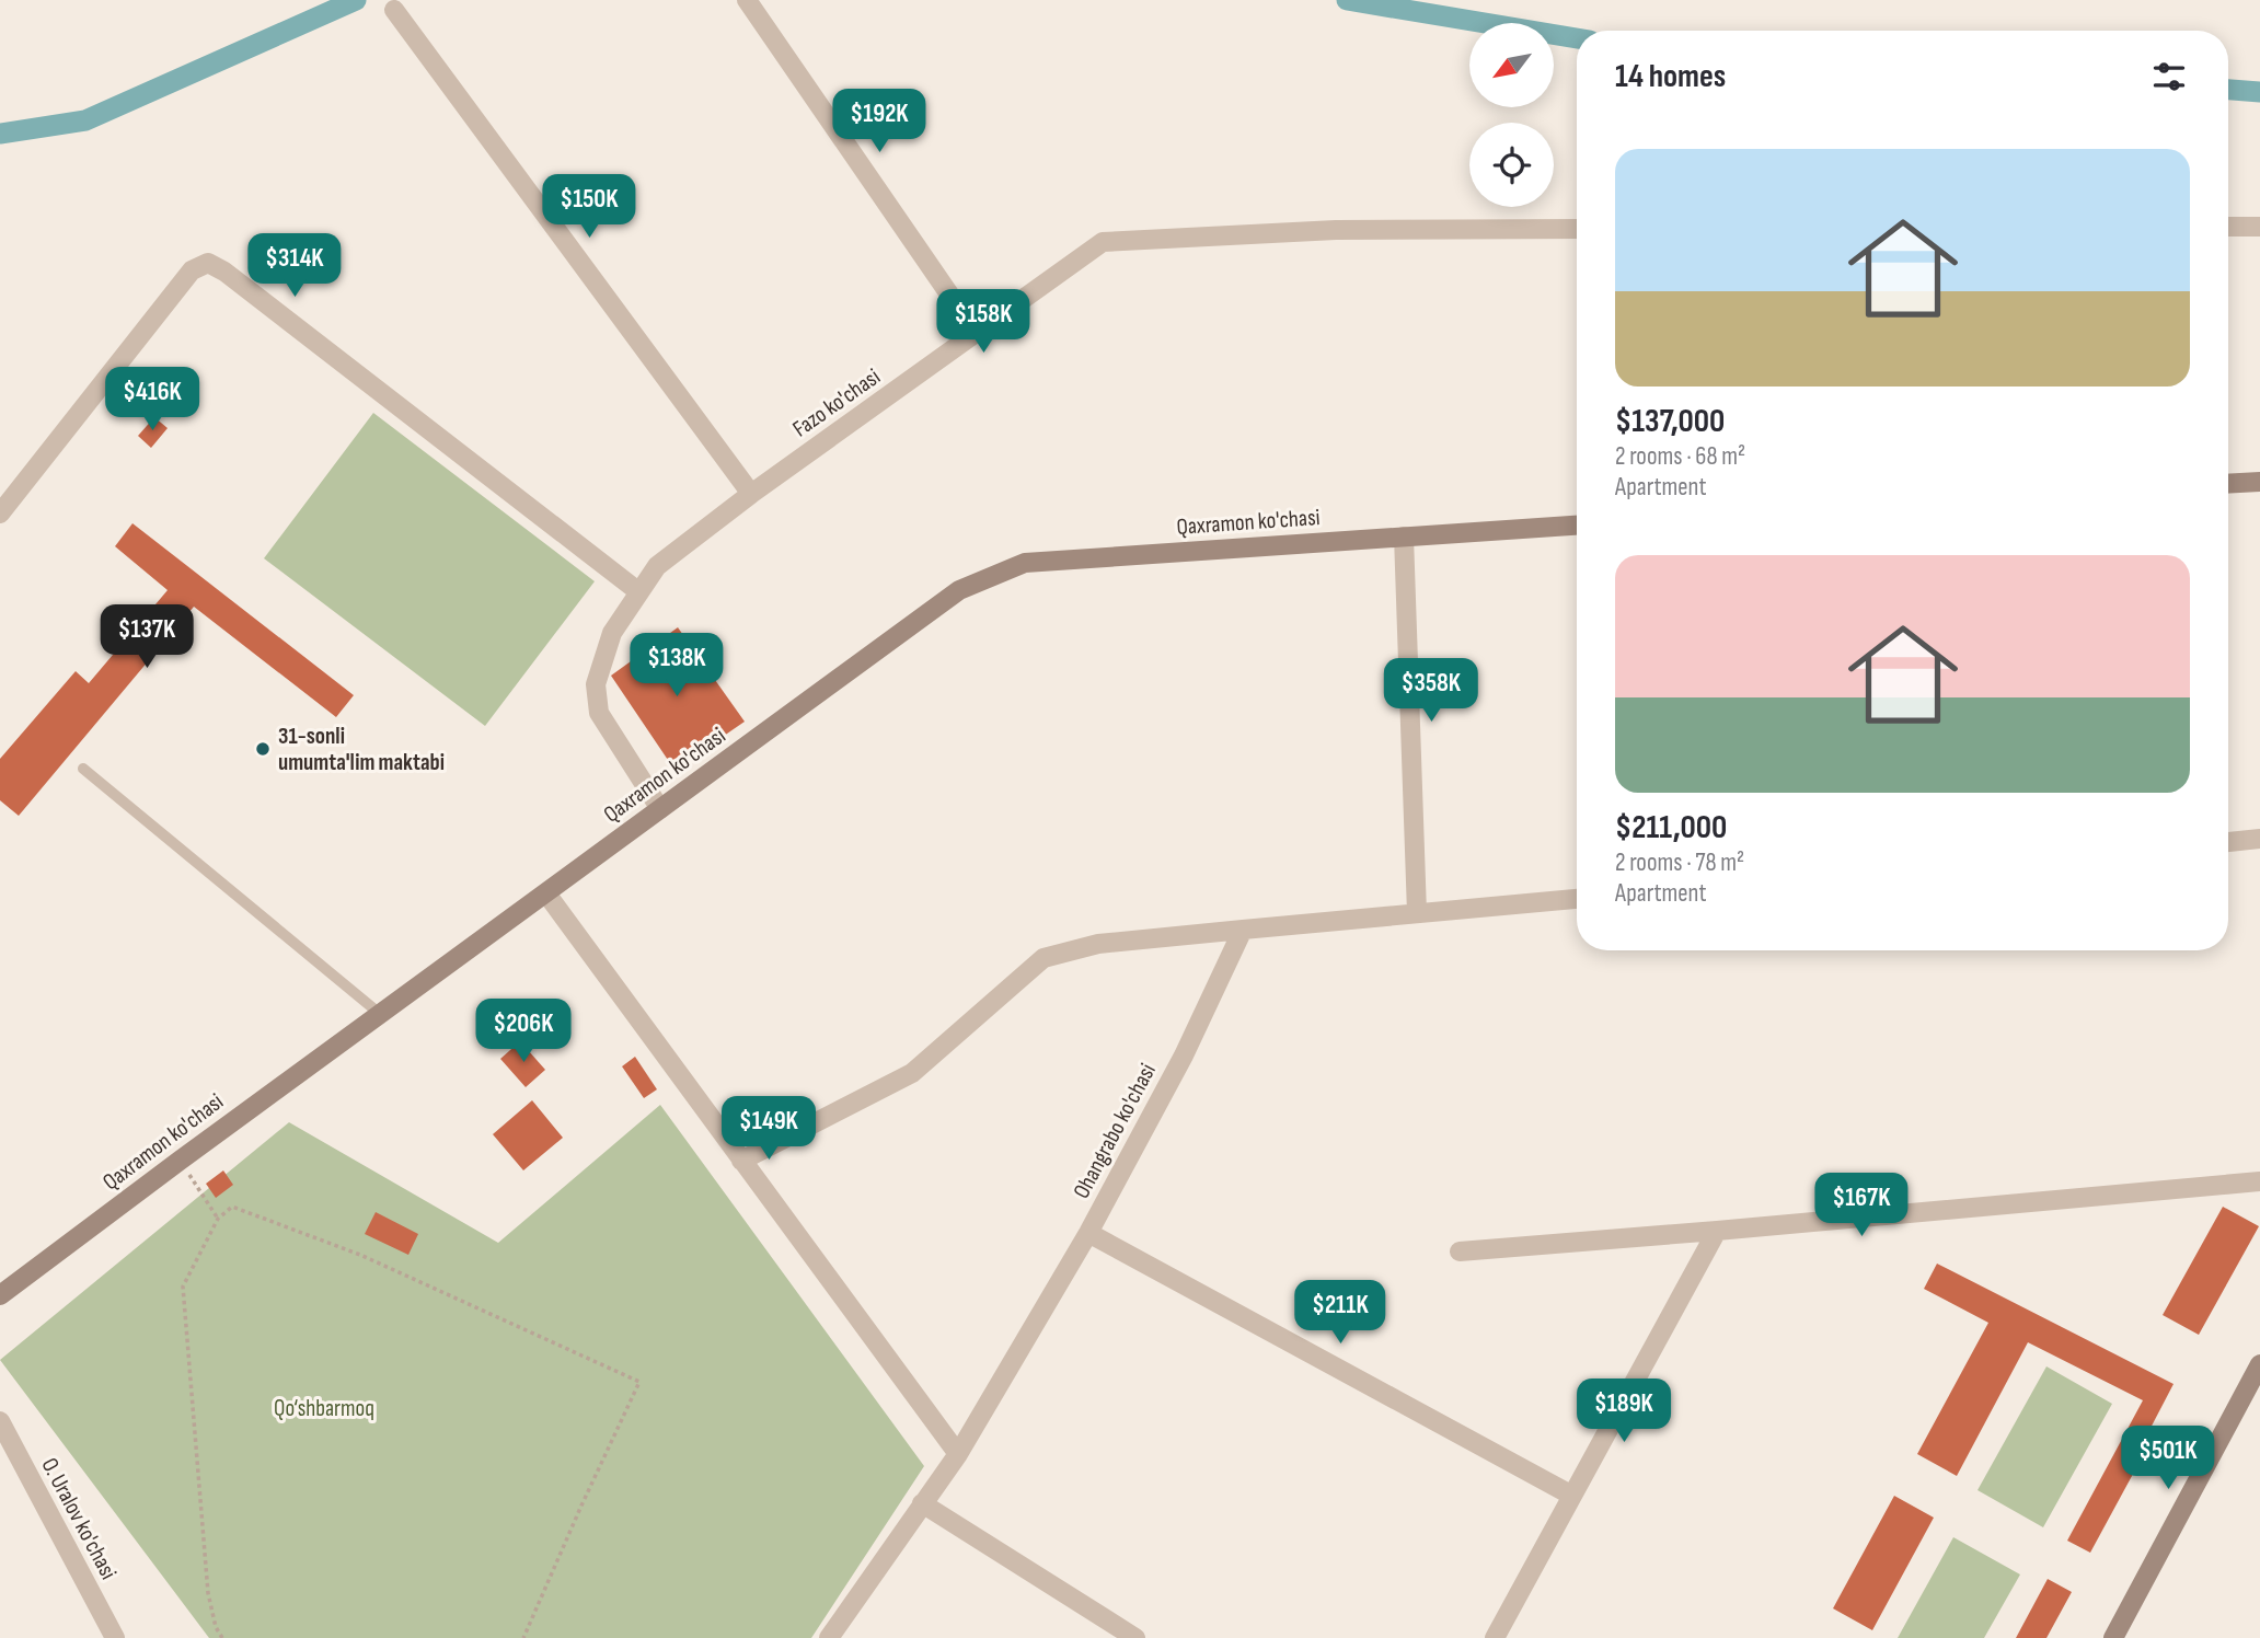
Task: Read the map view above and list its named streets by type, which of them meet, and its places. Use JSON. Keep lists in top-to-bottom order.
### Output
{
  "streets": {
    "street": [
      "Fazo ko'chasi",
      "Qaxramon ko'chasi",
      "Ohangrabo ko'chasi",
      "O. Uralov ko'chasi"
    ]
  },
  "crossings": [
    ["Fazo ko'chasi", "Qaxramon ko'chasi"]
  ],
  "parks": ["Qo‘shbarmoq"],
  "places": ["31-sonli umumta'lim maktabi"],
  "north": "bottom left",
  "page": {
    "heading": "14 homes",
    "price": [
      "$192K",
      "$150K",
      "$314K",
      "$158K",
      "$416K",
      "$137K",
      "$138K",
      "$358K",
      "$206K",
      "$149K",
      "$167K",
      "$211K",
      "$189K",
      "$501K"
    ],
    "list": [
      {
        "name": "$137,000",
        "note": "2 rooms · 68 m² · Apartment"
      },
      {
        "name": "$211,000",
        "note": "2 rooms · 78 m² · Apartment"
      }
    ]
  }
}
